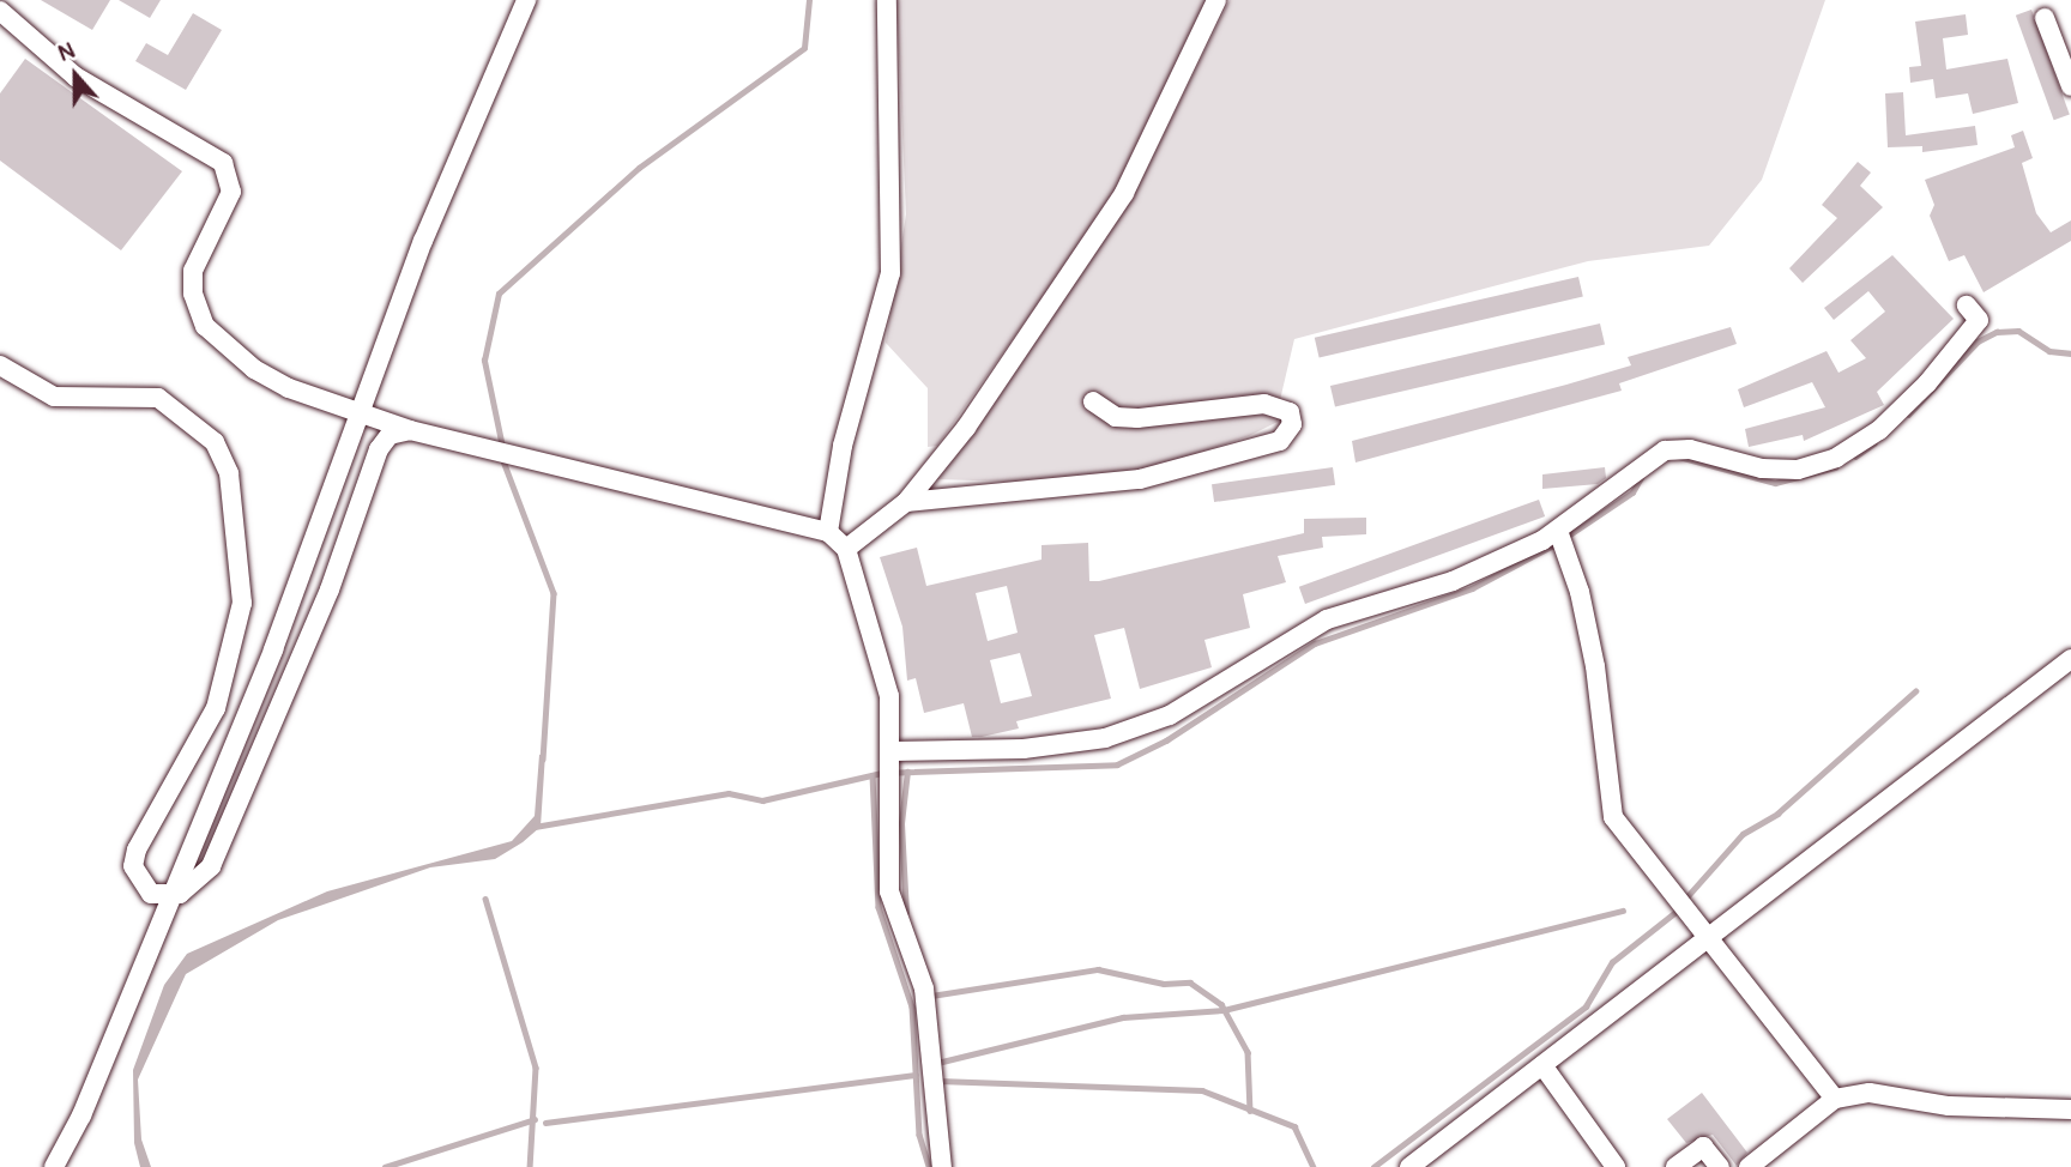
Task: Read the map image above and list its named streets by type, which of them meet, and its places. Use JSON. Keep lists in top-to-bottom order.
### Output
{
  "north": "top"
}
